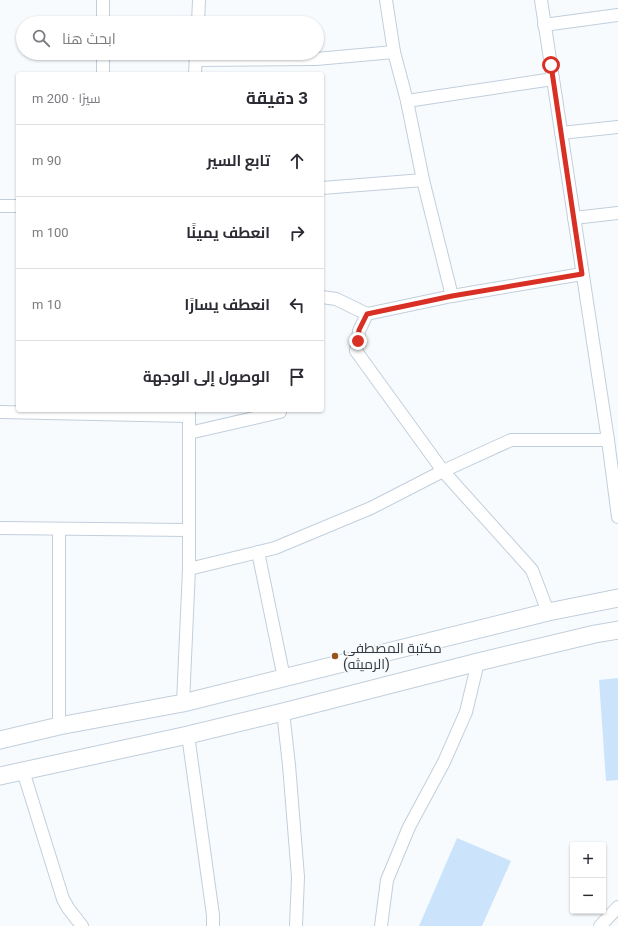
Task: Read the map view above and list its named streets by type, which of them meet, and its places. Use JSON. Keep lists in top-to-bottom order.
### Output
{
  "places": ["مكتبة المصطفى (الرميثه)"],
  "page": {
    "search": "ابحث هنا",
    "heading": ["3 دقيقة", "سيرًا · 200 m"],
    "list": [
      ["تابع السير", "90 m"],
      ["انعطف يمينًا", "100 m"],
      ["انعطف يسارًا", "10 m"],
      "الوصول إلى الوجهة"
    ],
    "map_buttons": ["+", "−"]
  }
}
